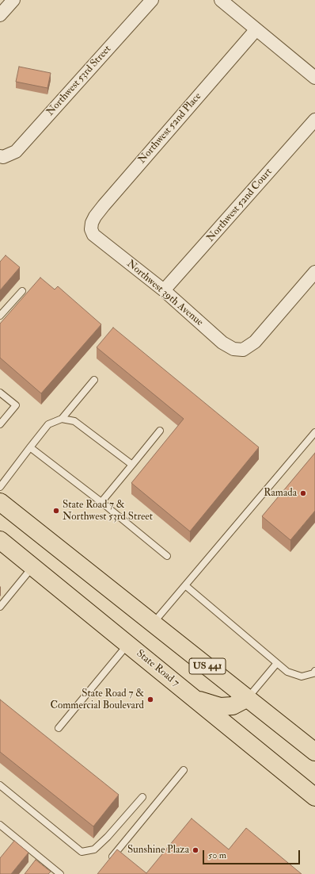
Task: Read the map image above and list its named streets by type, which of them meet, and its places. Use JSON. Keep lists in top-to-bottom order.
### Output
{
  "streets": {
    "main road": ["US 441", "State Road 7"],
    "street": [
      "Northwest 53rd Street",
      "Northwest 52nd Place",
      "Northwest 52nd Court",
      "Northwest 39th Avenue"
    ]
  },
  "crossings": [
    ["Northwest 52nd Place", "Northwest 39th Avenue"],
    ["Northwest 52nd Court", "Northwest 39th Avenue"]
  ],
  "places": [
    "Ramada",
    "State Road 7 & Northwest 53rd Street",
    "State Road 7 & Commercial Boulevard",
    "Sunshine Plaza"
  ],
  "scale_bar": "50 m"
}
